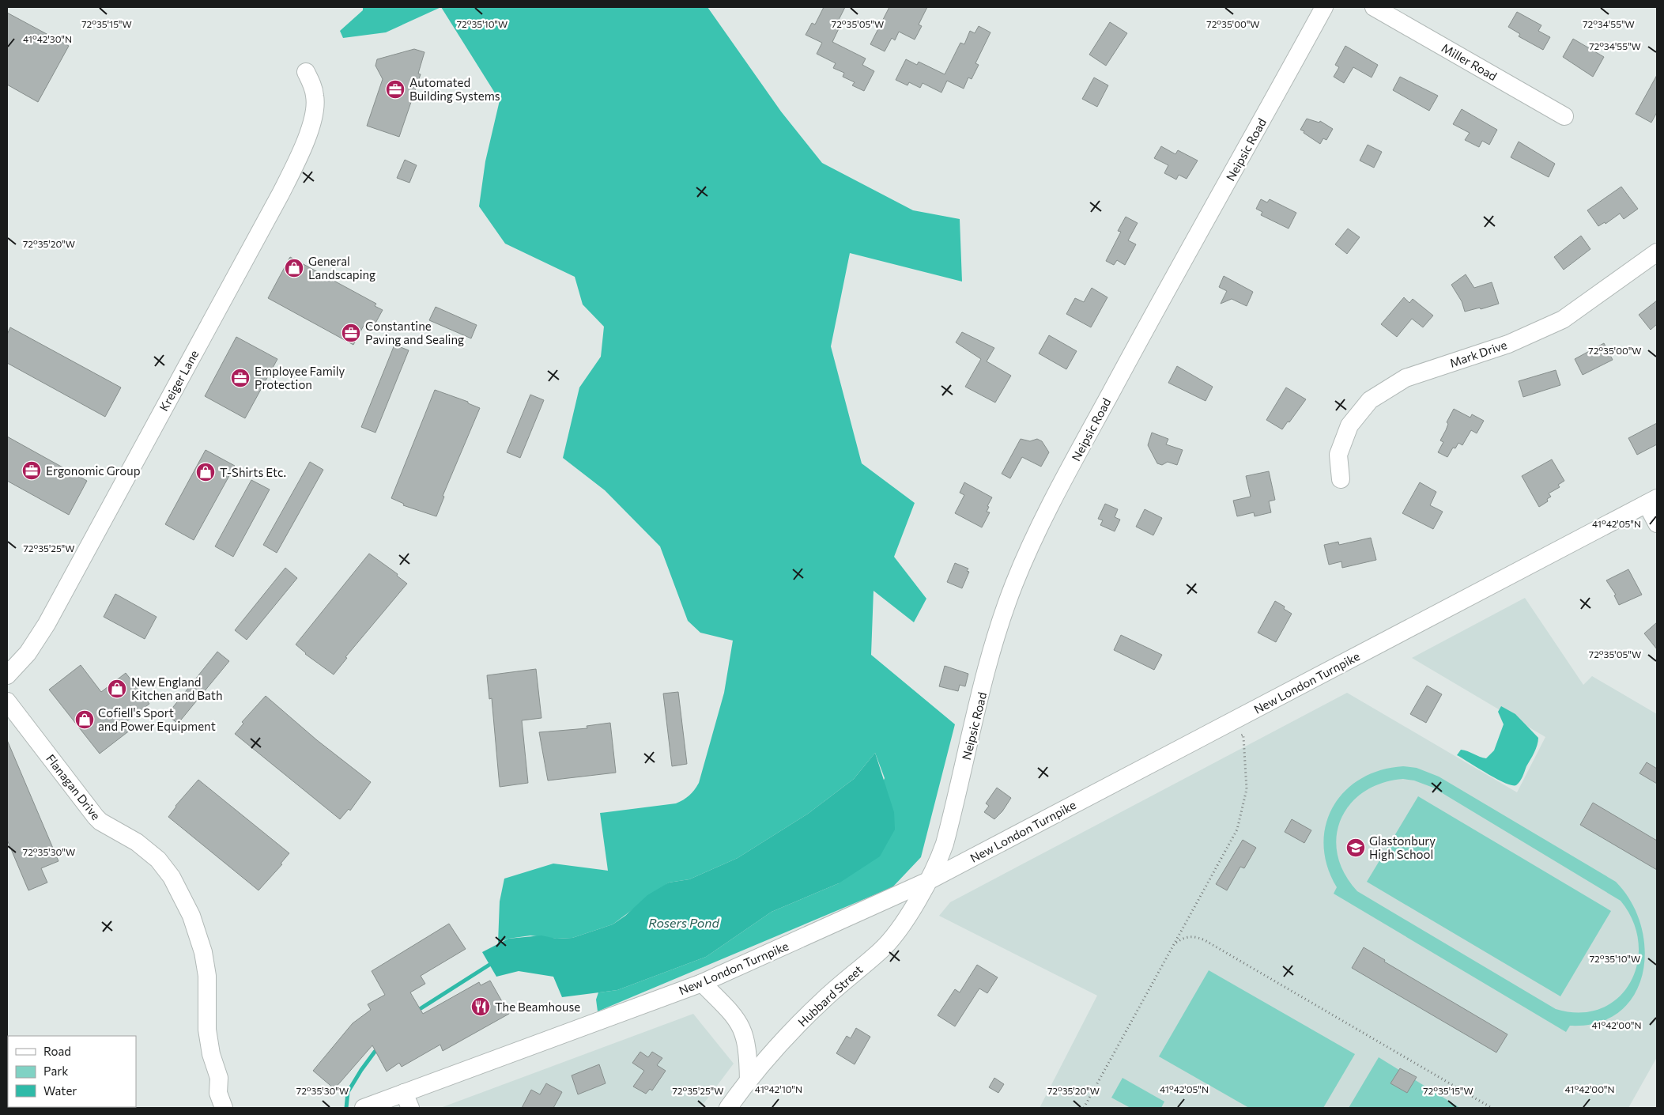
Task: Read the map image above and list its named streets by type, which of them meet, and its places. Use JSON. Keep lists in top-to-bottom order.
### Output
{
  "streets": {
    "street": [
      "Miller Road",
      "Neipsic Road",
      "Mark Drive",
      "Kreiger Lane",
      "New London Turnpike",
      "Flanagan Drive",
      "Hubbard Street"
    ]
  },
  "crossings": [
    ["Neipsic Road", "New London Turnpike"],
    ["Neipsic Road", "Hubbard Street"],
    ["New London Turnpike", "Hubbard Street"]
  ],
  "water": ["Rosers Pond"],
  "places": {
    "office": [
      "Automated Building Systems",
      "Constantine Paving and Sealing",
      "Employee Family Protection",
      "Ergonomic Group"
    ],
    "shop": [
      "General Landscaping",
      "T-Shirts Etc.",
      "New England Kitchen and Bath",
      "Cofiell's Sport and Power Equipment"
    ],
    "school or university": ["Glastonbury High School"],
    "restaurant": ["The Beamhouse"]
  },
  "legend": ["Road", "Park", "Water"],
  "coordinates": [
    "72°35'15\"W",
    "72°35'10\"W",
    "72°35'05\"W",
    "72°35'00\"W",
    "72°34'55\"W",
    "41°42'30\"N",
    "72°35'20\"W",
    "41°42'05\"N",
    "72°35'25\"W",
    "72°35'30\"W",
    "41°42'00\"N",
    "41°42'10\"N"
  ]
}
